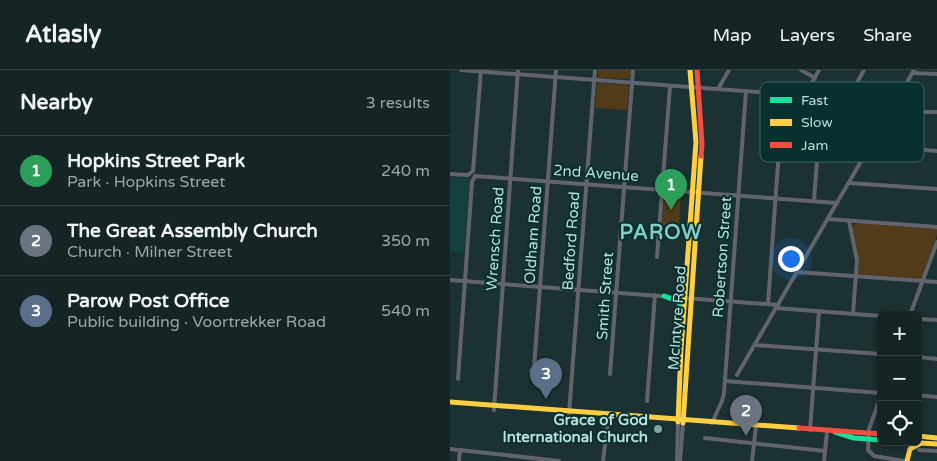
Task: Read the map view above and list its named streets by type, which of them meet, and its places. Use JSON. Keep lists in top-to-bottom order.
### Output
{
  "streets": {
    "main road": ["McIntyre Road"],
    "street": [
      "2nd Avenue",
      "Oldham Road",
      "Wrensch Road",
      "Bedford Road",
      "Robertson Street",
      "Smith Street"
    ]
  },
  "crossings": [
    ["2nd Avenue", "Oldham Road"],
    ["2nd Avenue", "Wrensch Road"],
    ["2nd Avenue", "Bedford Road"],
    ["2nd Avenue", "Robertson Street"],
    ["2nd Avenue", "Smith Street"],
    ["2nd Avenue", "McIntyre Road"]
  ],
  "districts": ["PAROW"],
  "places": ["Grace of God International Church"],
  "legend": ["Fast", "Slow", "Jam"],
  "page": {
    "header": "Atlasly",
    "nav": ["Map", "Layers", "Share"],
    "heading": ["Nearby", "3 results"],
    "list": [
      {
        "mark": "1",
        "name": "Hopkins Street Park",
        "note": "Park · Hopkins Street",
        "value": "240 m"
      },
      {
        "mark": "2",
        "name": "The Great Assembly Church",
        "note": "Church · Milner Street",
        "value": "350 m"
      },
      {
        "mark": "3",
        "name": "Parow Post Office",
        "note": "Public building · Voortrekker Road",
        "value": "540 m"
      }
    ],
    "pins": ["1", "3", "2"],
    "map_buttons": ["+", "−"]
  }
}
